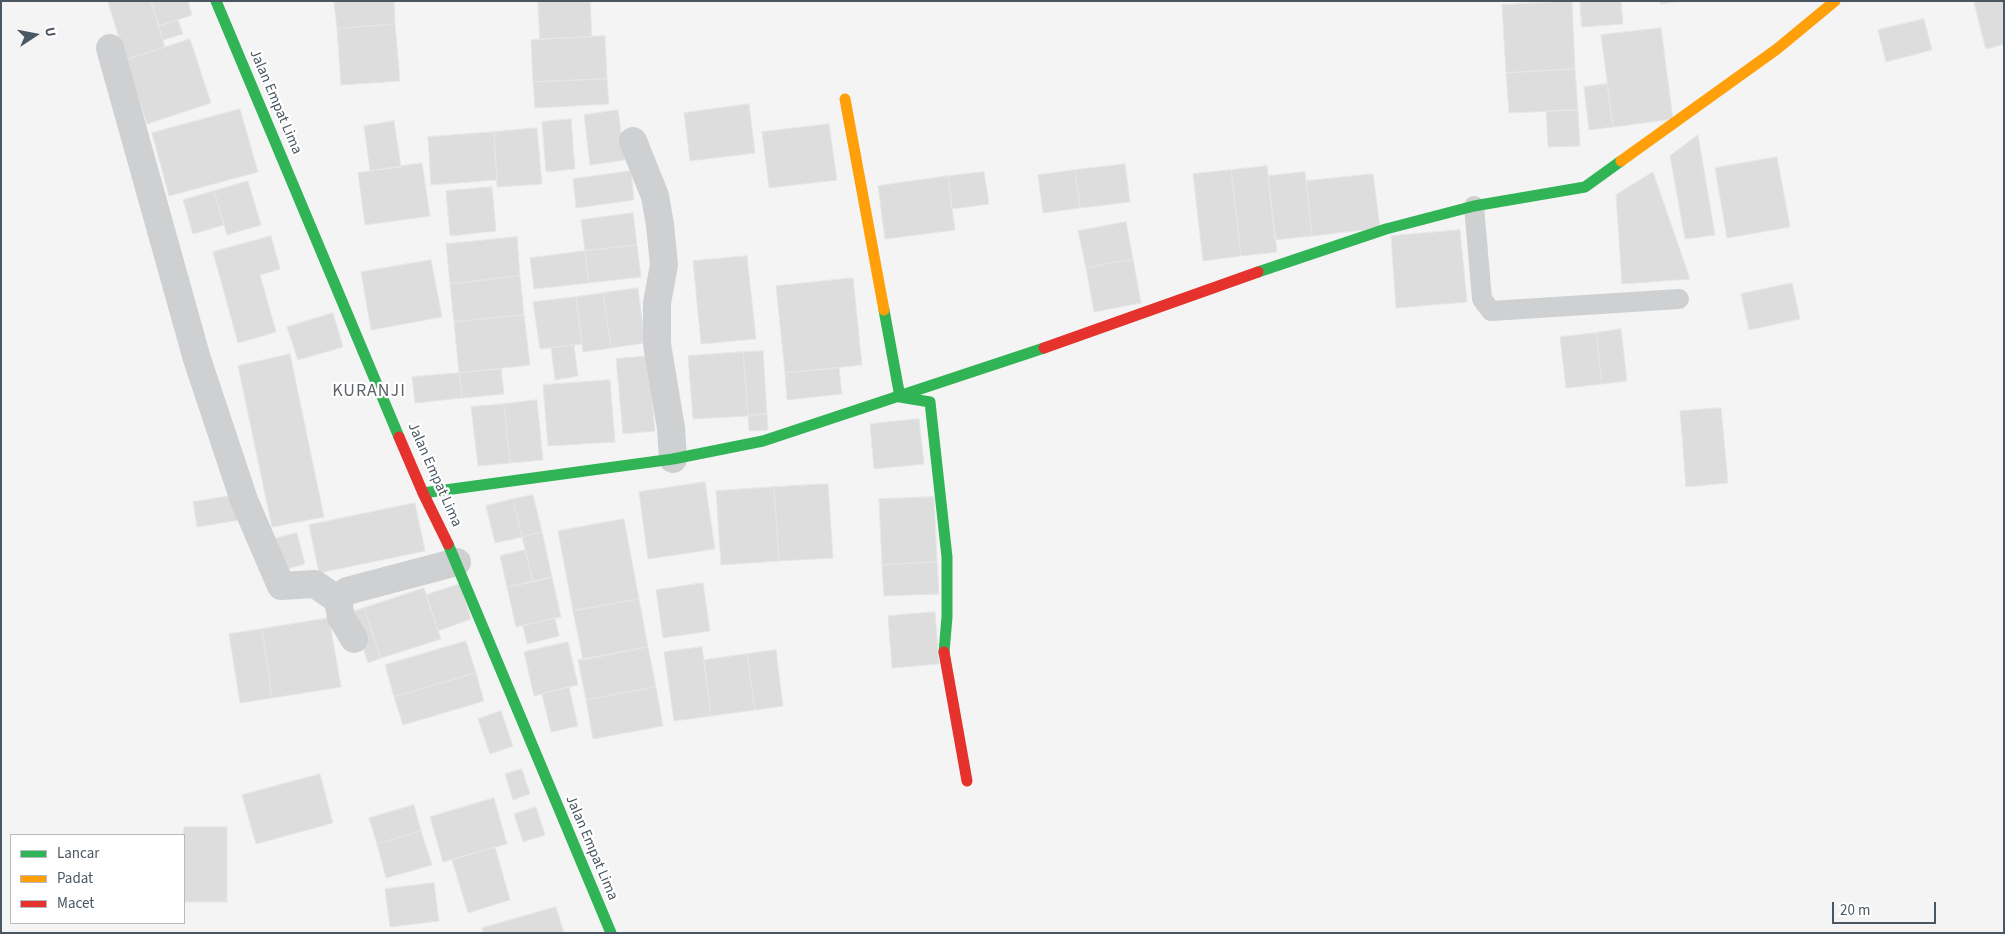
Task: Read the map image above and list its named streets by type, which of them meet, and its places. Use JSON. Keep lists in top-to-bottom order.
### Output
{
  "streets": {
    "street": ["Jalan Empat Lima"]
  },
  "districts": ["KURANJI"],
  "legend": ["Lancar", "Padat", "Macet"],
  "scale_bar": "20 m",
  "north": "right"
}
